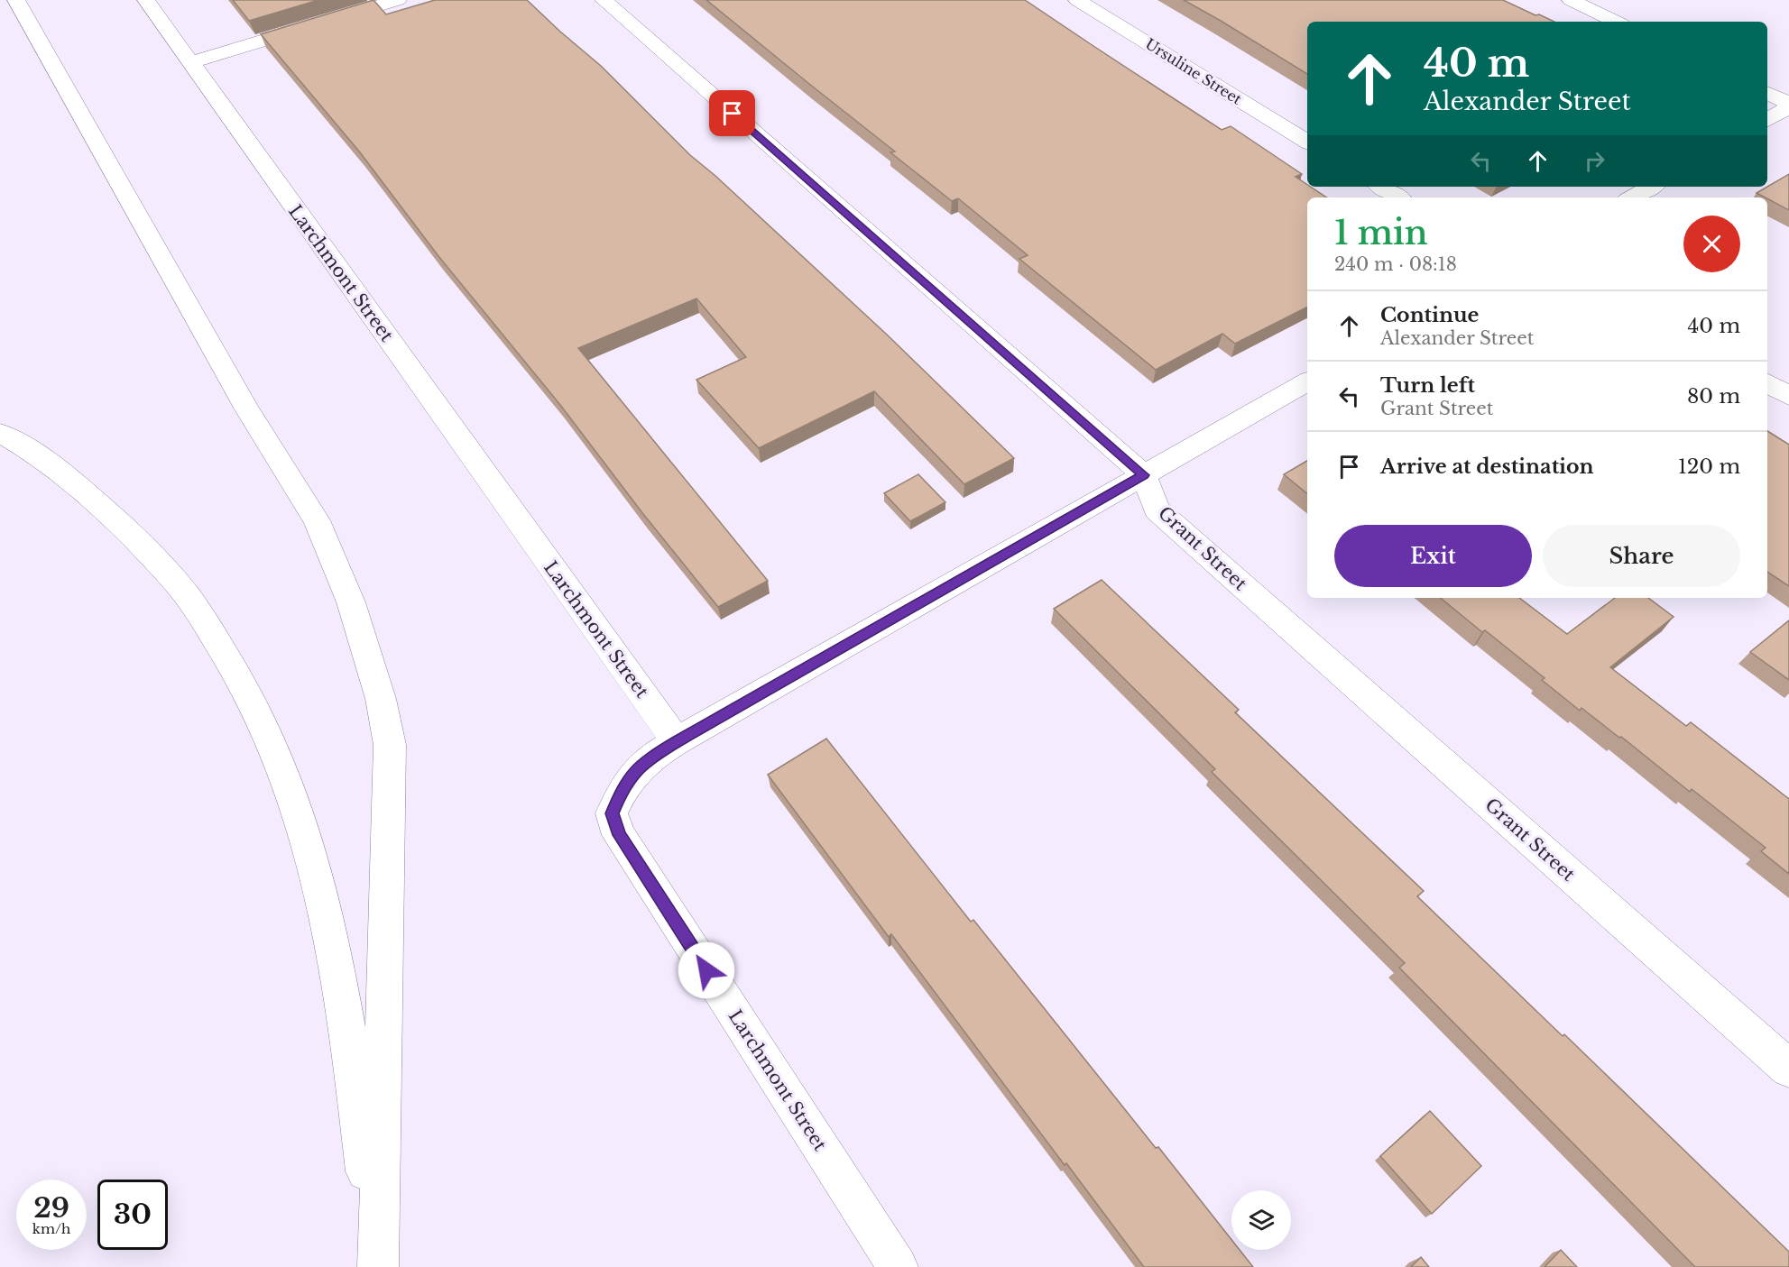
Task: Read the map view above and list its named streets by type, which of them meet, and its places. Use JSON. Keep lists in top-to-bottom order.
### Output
{
  "streets": {
    "main road": ["Ursuline Street", "Larchmont Street", "Grant Street"]
  },
  "page": {
    "turn": ["40 m", "Alexander Street"],
    "heading": ["1 min", "240 m · 08:18"],
    "list": [
      {
        "name": "Continue",
        "note": "Alexander Street",
        "value": "40 m"
      },
      {
        "name": "Turn left",
        "note": "Grant Street",
        "value": "80 m"
      },
      {
        "name": "Arrive at destination",
        "value": "120 m"
      }
    ],
    "buttons": ["Exit", "Share"],
    "speed": "29 km/h",
    "limit": "30"
  }
}
